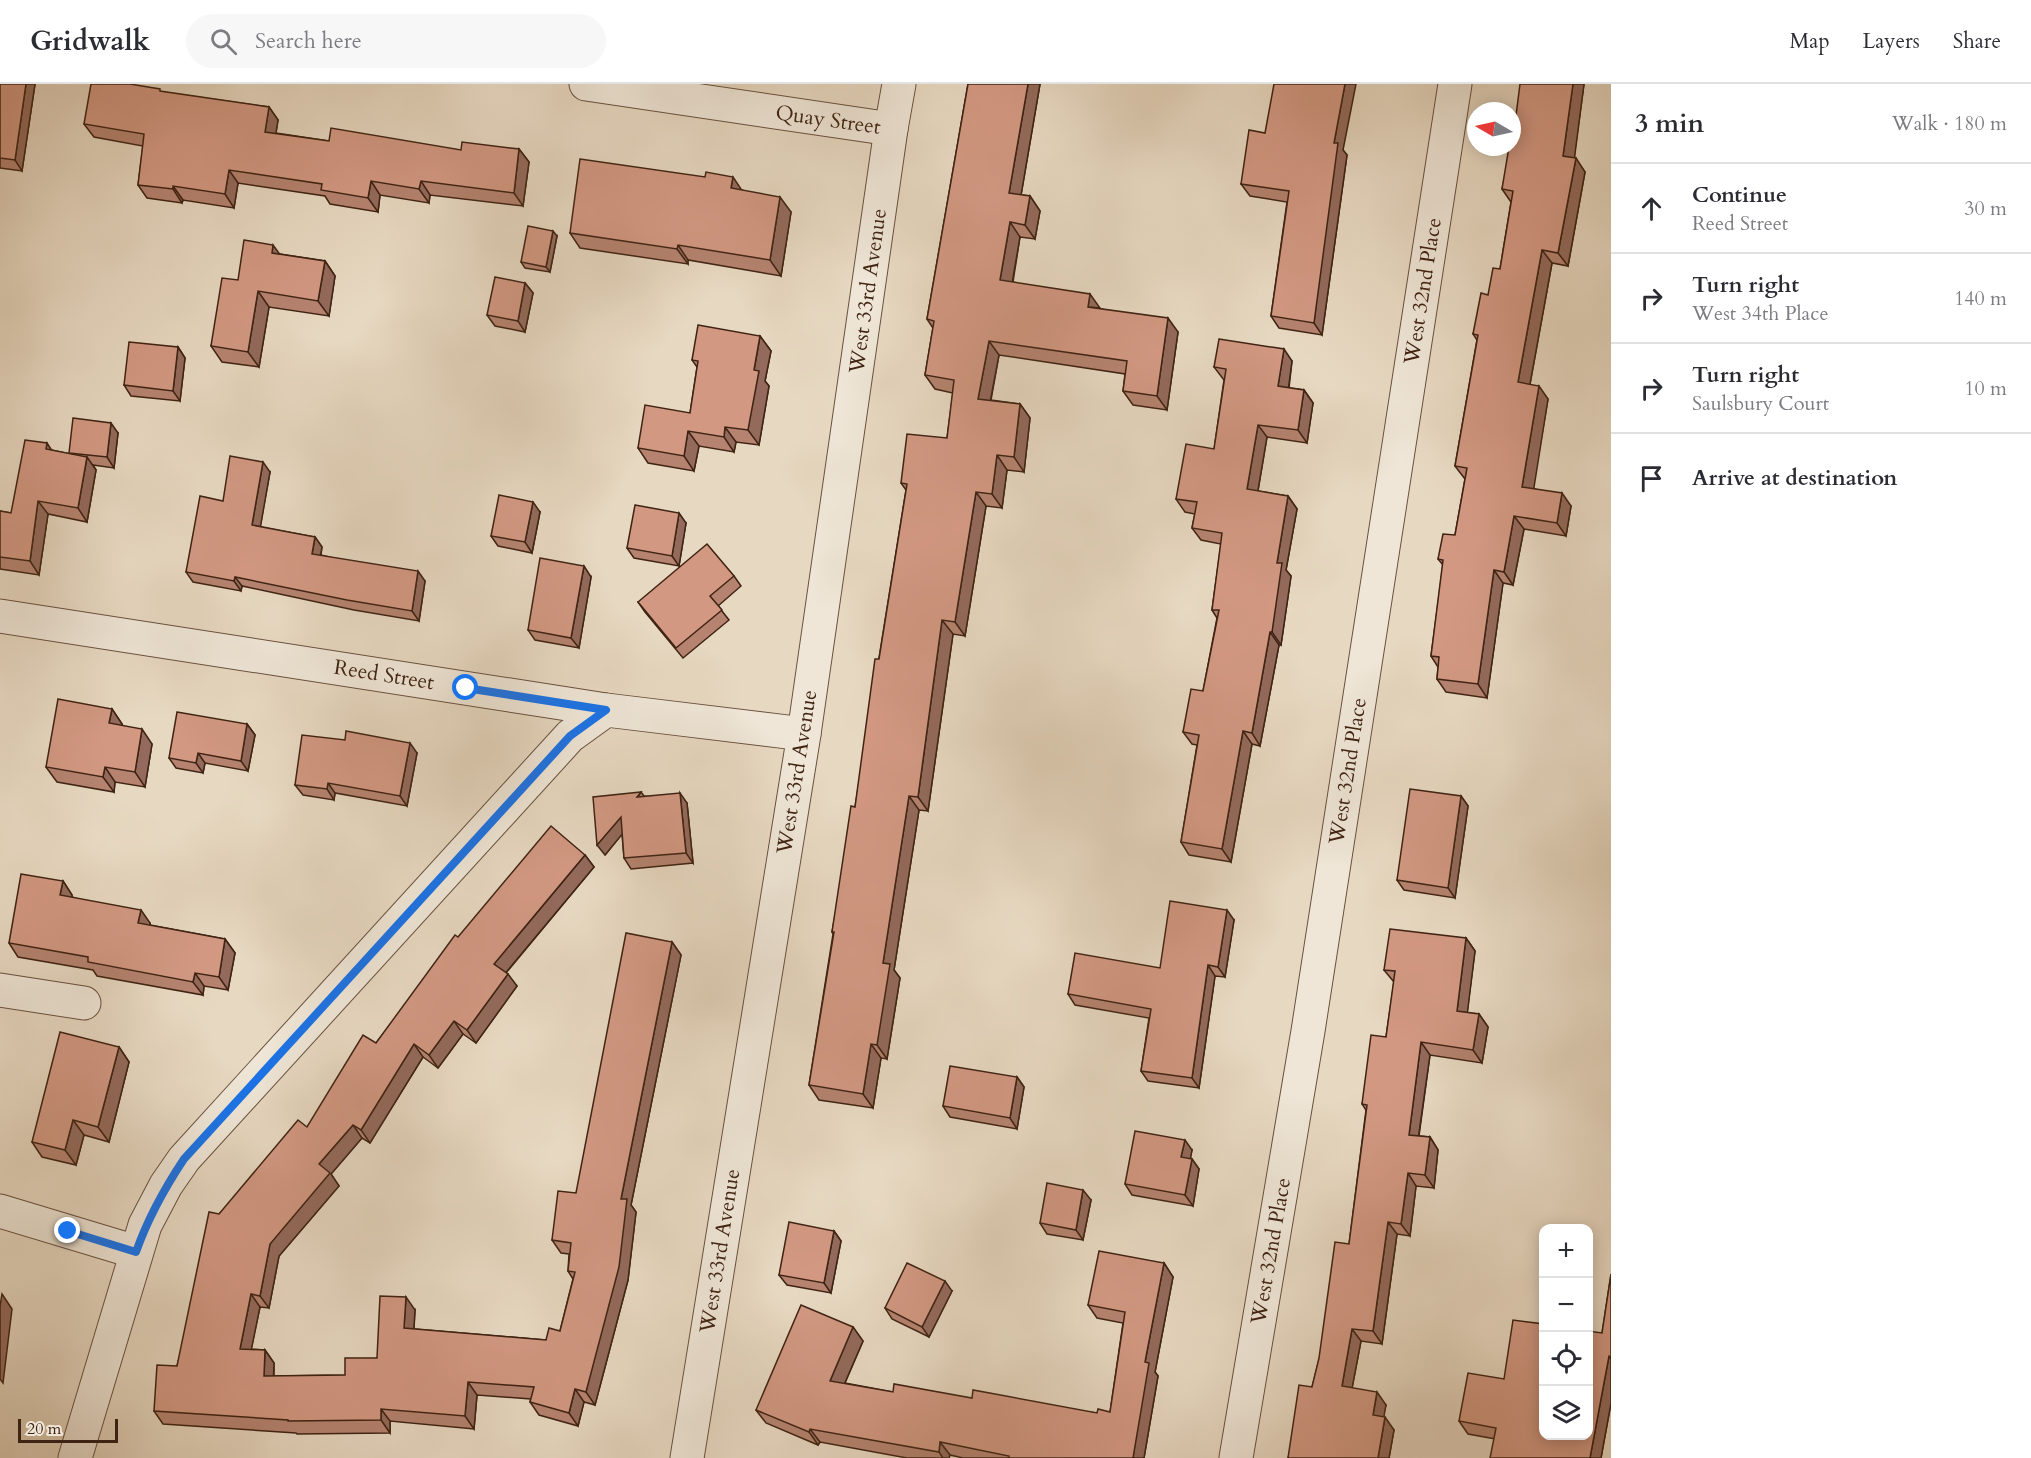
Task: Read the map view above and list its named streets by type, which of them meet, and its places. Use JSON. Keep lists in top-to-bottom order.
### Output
{
  "streets": {
    "street": [
      "Quay Street",
      "West 33rd Avenue",
      "West 32nd Place",
      "Reed Street"
    ]
  },
  "crossings": [
    ["Quay Street", "West 33rd Avenue"],
    ["West 33rd Avenue", "Reed Street"]
  ],
  "scale_bar": "20 m",
  "north": "left",
  "page": {
    "header": "Gridwalk",
    "search": "Search here",
    "nav": ["Map", "Layers", "Share"],
    "heading": ["3 min", "Walk · 180 m"],
    "list": [
      ["Continue", "Reed Street", "30 m"],
      ["Turn right", "West 34th Place", "140 m"],
      ["Turn right", "Saulsbury Court", "10 m"],
      "Arrive at destination"
    ],
    "map_buttons": ["+", "−"],
    "scale": "20 m"
  }
}
